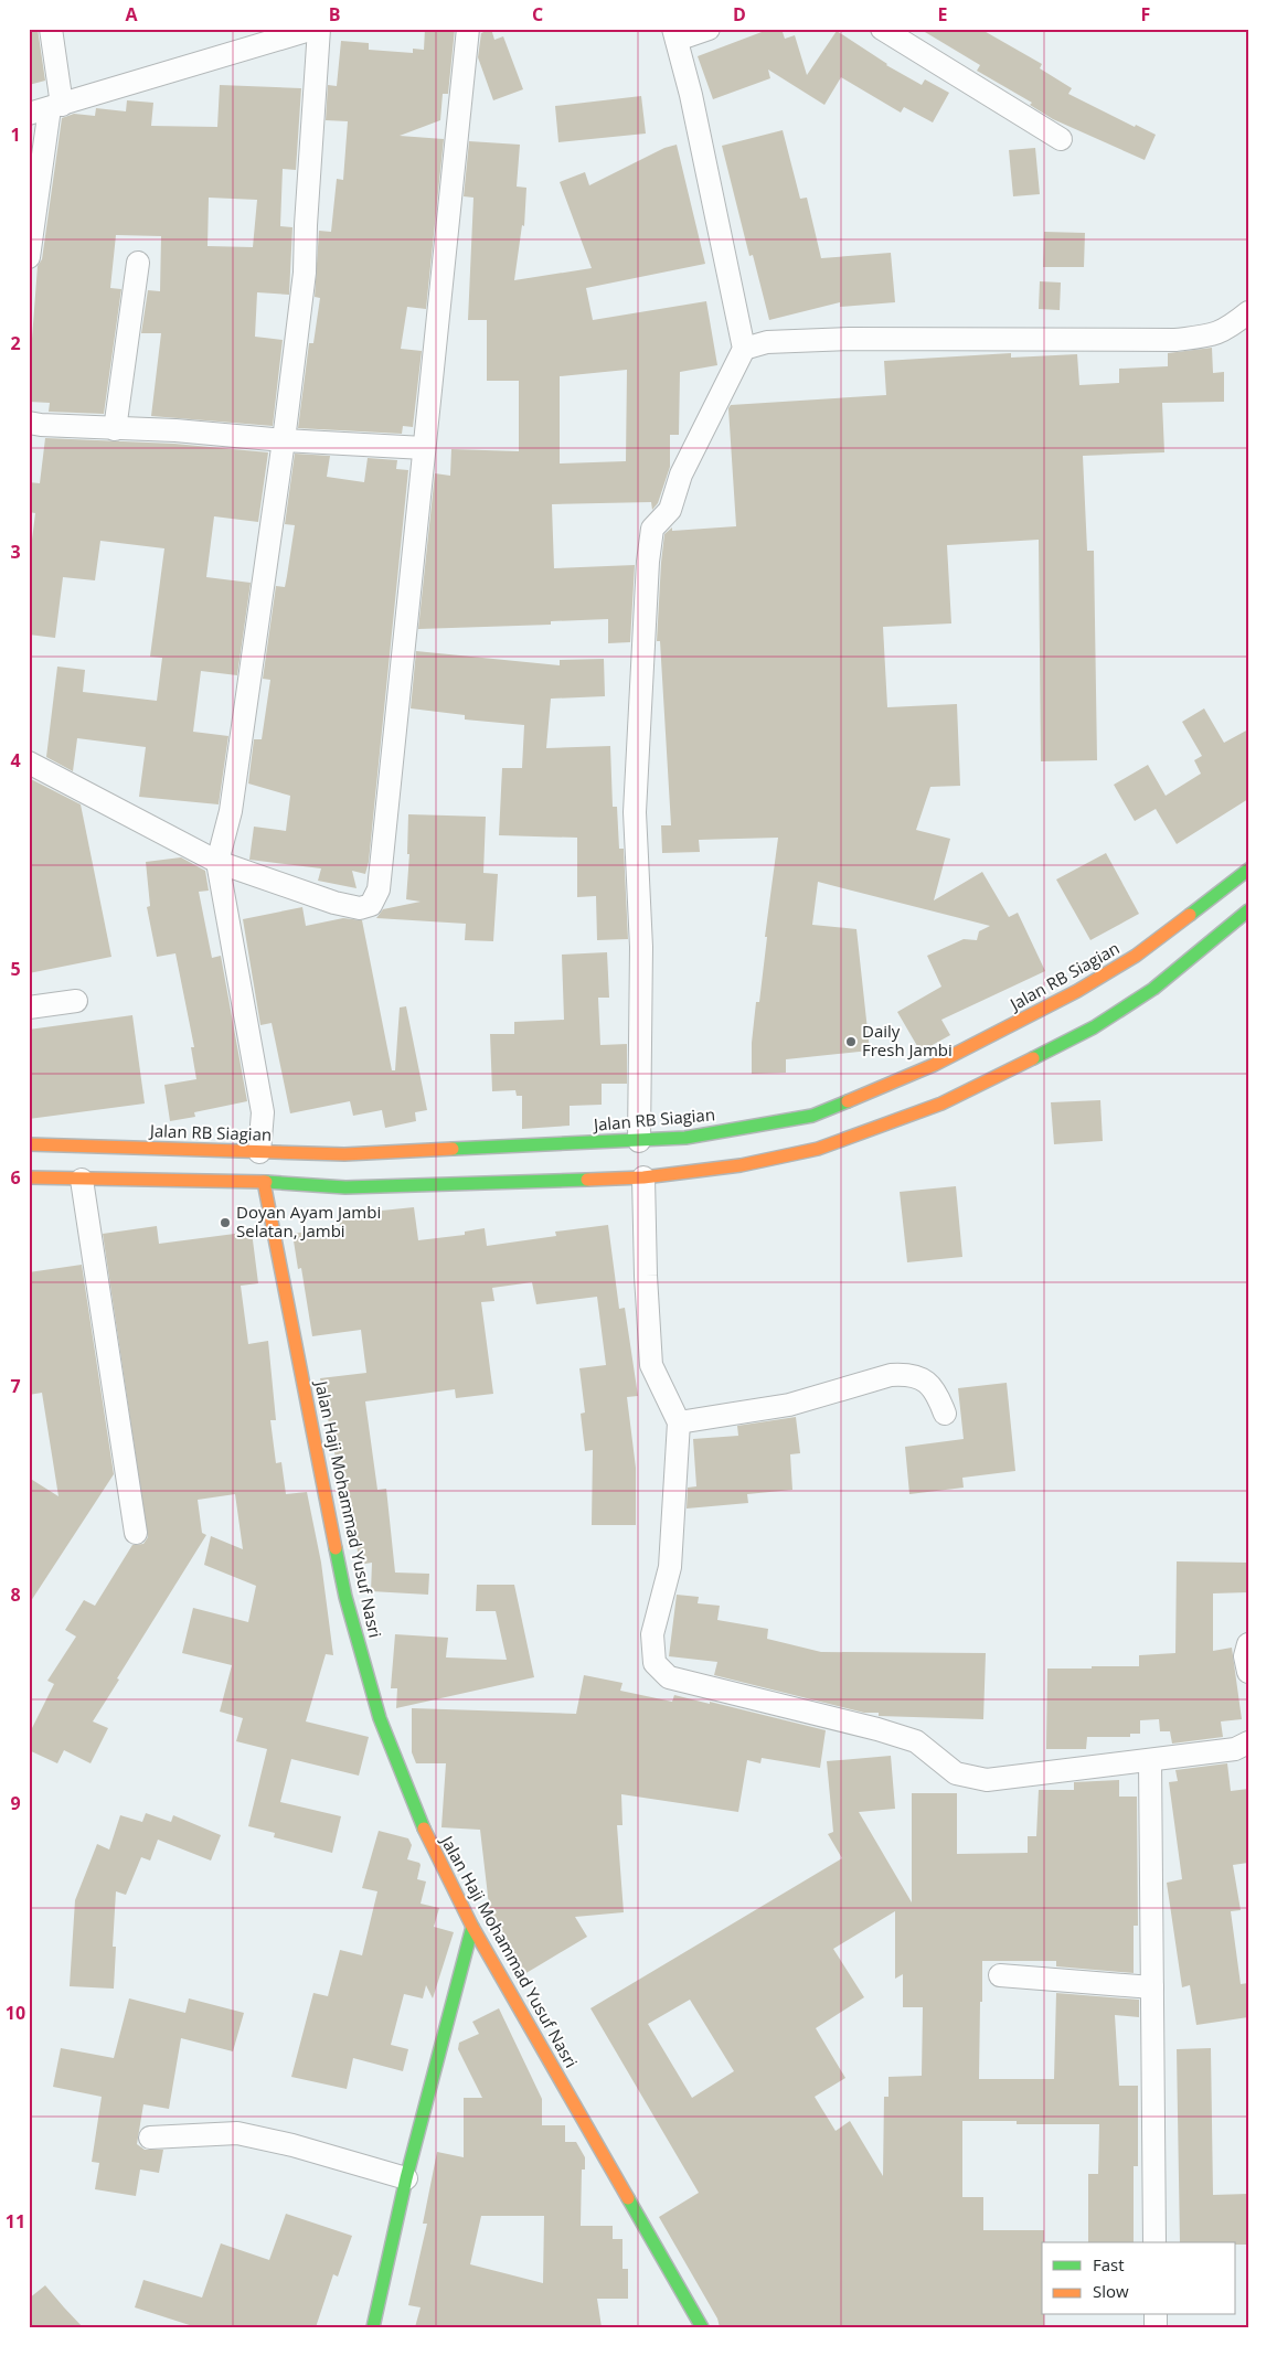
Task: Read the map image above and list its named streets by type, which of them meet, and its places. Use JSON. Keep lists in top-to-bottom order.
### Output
{
  "streets": {
    "main road": ["Jalan RB Siagian", "Jalan Haji Mohammad Yusuf Nasri"]
  },
  "places": ["Daily Fresh Jambi", "Doyan Ayam Jambi Selatan, Jambi"],
  "legend": ["Fast", "Slow"],
  "grid": {
    "columns": [
      "A",
      "B",
      "C",
      "D",
      "E",
      "F"
    ],
    "rows": [
      "1",
      "2",
      "3",
      "4",
      "5",
      "6",
      "7",
      "8",
      "9",
      "10",
      "11"
    ]
  }
}
